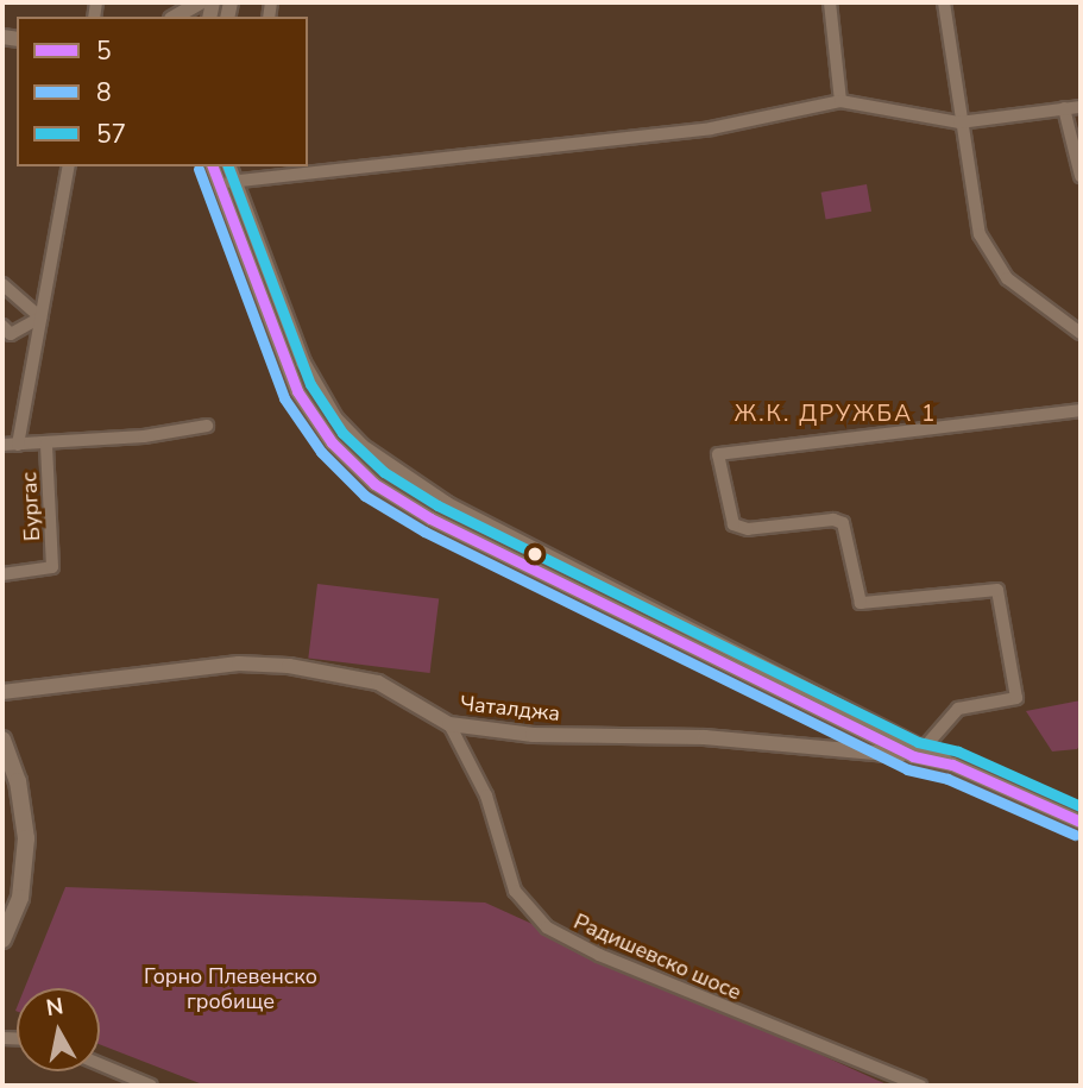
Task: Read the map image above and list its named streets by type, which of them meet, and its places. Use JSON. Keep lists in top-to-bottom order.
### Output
{
  "streets": {
    "street": ["Бургас", "Чаталджа", "Радишевско шосе"]
  },
  "crossings": [
    ["Чаталджа", "Радишевско шосе"]
  ],
  "districts": ["Ж.К. ДРУЖБА 1"],
  "parks": ["Горно Плевенско гробище"],
  "lines": ["transit line 5", "transit line 57", "transit line 8"],
  "legend": ["5", "8", "57"],
  "north": "top"
}
